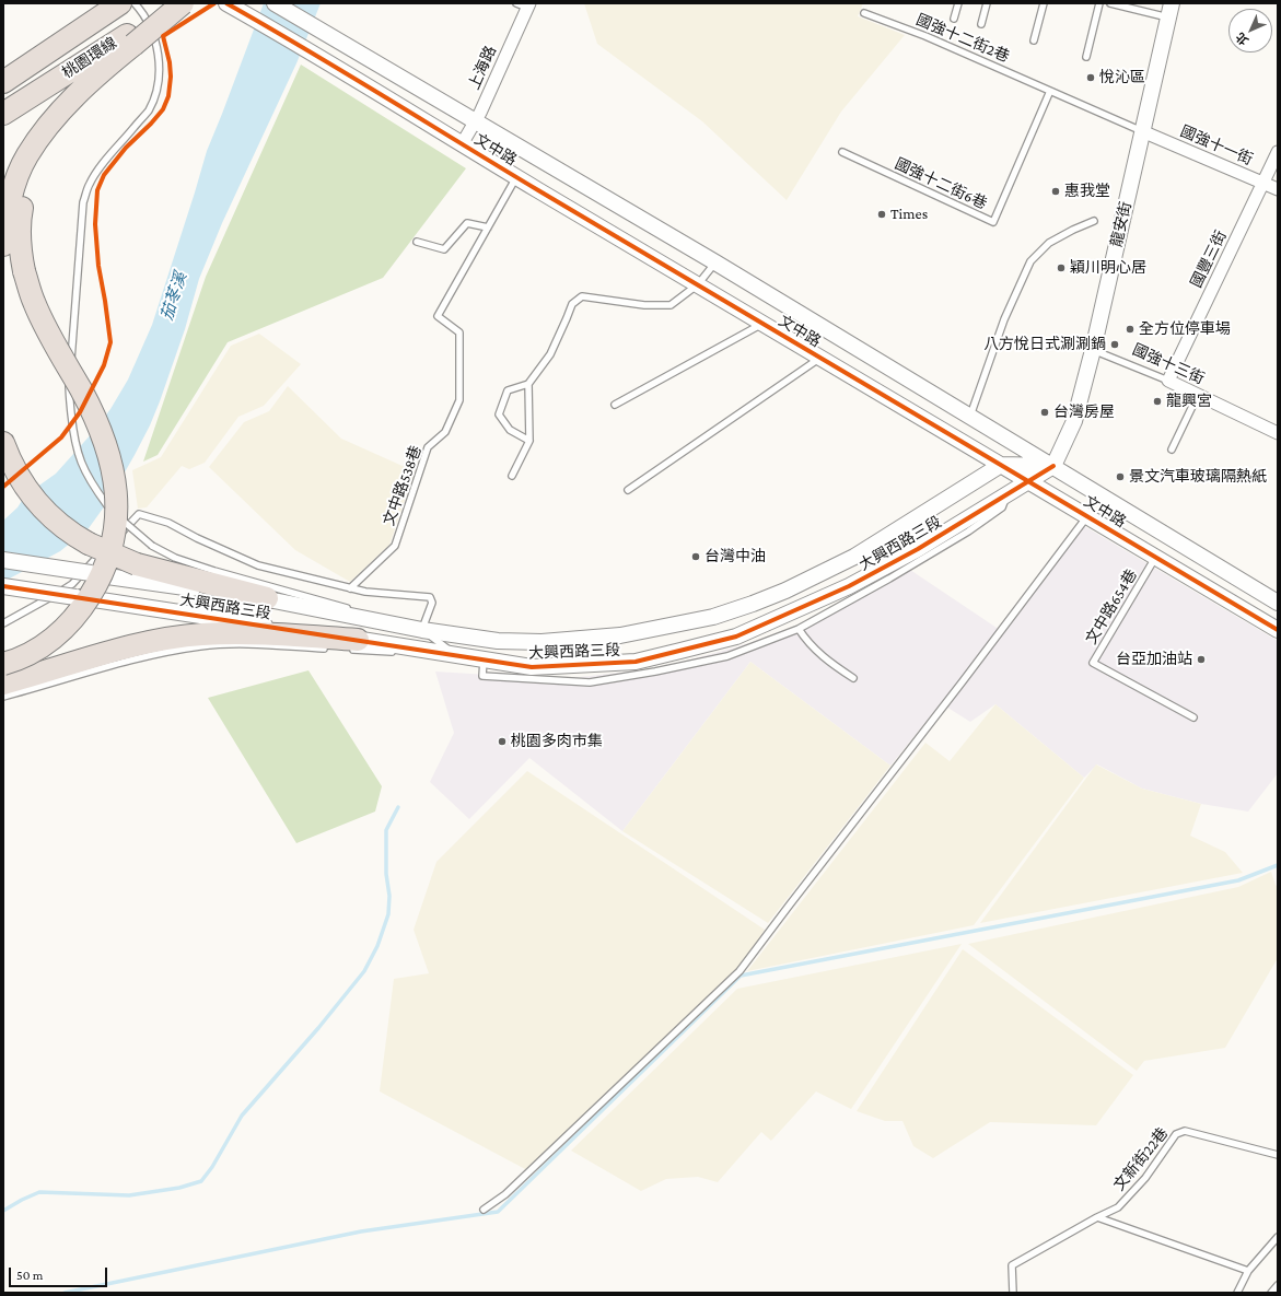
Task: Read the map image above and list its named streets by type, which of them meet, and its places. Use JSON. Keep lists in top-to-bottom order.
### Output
{
  "streets": {
    "highway": ["桃園環線"],
    "street": [
      "上海路",
      "國強十一街",
      "文中路",
      "龍安街",
      "國豐三街",
      "國強十三街",
      "大興西路三段"
    ],
    "lane": [
      "國強十二街2巷",
      "國強十二街6巷",
      "文中路538巷",
      "文中路654巷",
      "文新街22巷"
    ]
  },
  "crossings": [
    ["國強十二街2巷", "國強十一街"],
    ["國強十二街2巷", "國強十二街6巷"],
    ["國強十二街2巷", "龍安街"],
    ["上海路", "文中路"],
    ["國強十一街", "龍安街"],
    ["國強十一街", "國豐三街"],
    ["文中路", "龍安街"],
    ["文中路", "文中路538巷"],
    ["文中路", "大興西路三段"],
    ["文中路", "文中路654巷"],
    ["龍安街", "國強十三街"],
    ["龍安街", "大興西路三段"],
    ["國豐三街", "國強十三街"]
  ],
  "water": ["茄苳溪"],
  "places": [
    "悅沁區",
    "惠我堂",
    "Times",
    "穎川明心居",
    "全方位停車場",
    "八方悅日式涮涮鍋",
    "龍興宮",
    "台灣房屋",
    "景文汽車玻璃隔熱紙",
    "台灣中油",
    "台亞加油站",
    "桃園多肉市集"
  ],
  "scale_bar": "50 m",
  "north": "bottom left"
}
